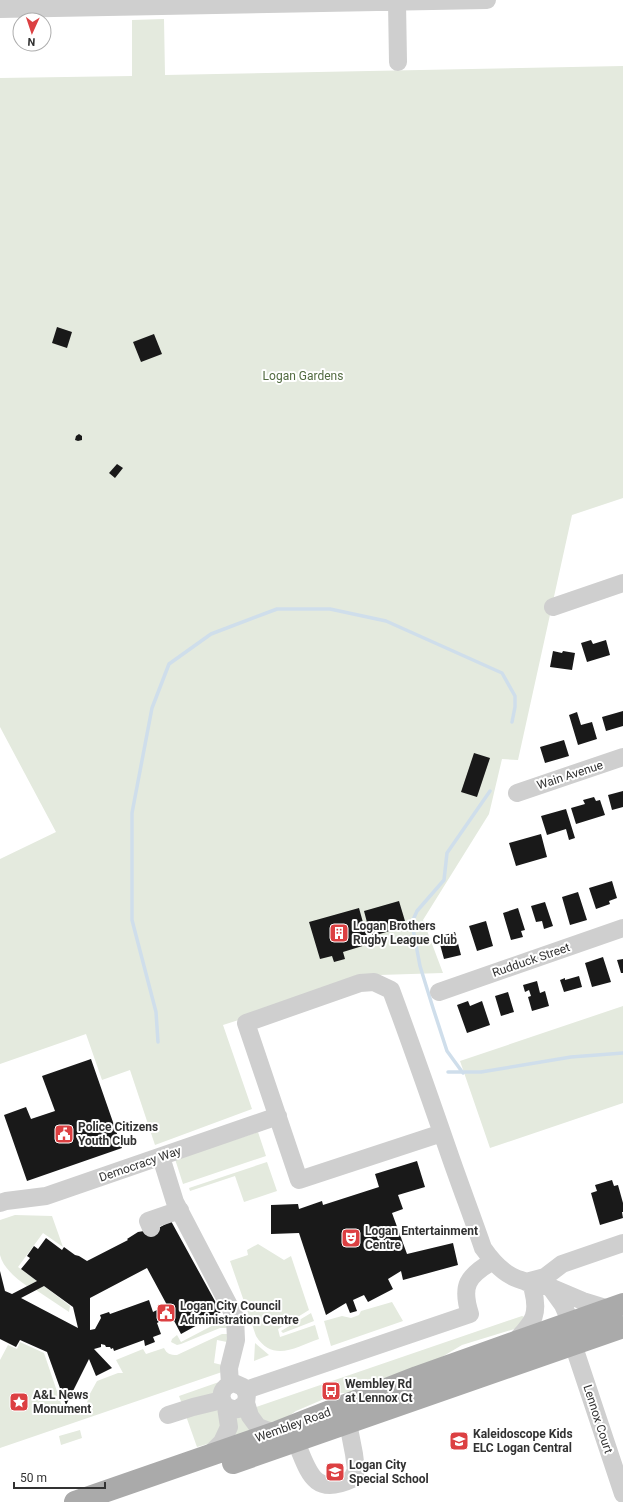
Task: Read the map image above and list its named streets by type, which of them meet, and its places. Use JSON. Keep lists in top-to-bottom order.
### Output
{
  "streets": {
    "main road": ["Wembley Road"],
    "street": [
      "Wain Avenue",
      "Rudduck Street",
      "Democracy Way",
      "Lennox Court"
    ]
  },
  "crossings": [
    ["Lennox Court", "Wembley Road"]
  ],
  "parks": ["Logan Gardens"],
  "places": {
    "building": ["Logan Brothers Rugby League Club"],
    "public building": ["Police Citizens Youth Club", "Logan City Council Administration Centre"],
    "theatre": ["Logan Entertainment Centre"],
    "bus stop": ["Wembley Rd at Lennox Ct"],
    "place": ["A&L News Monument"],
    "school or university": ["Kaleidoscope Kids ELC Logan Central", "Logan City Special School"]
  },
  "scale_bar": "50 m",
  "north": "bottom"
}
